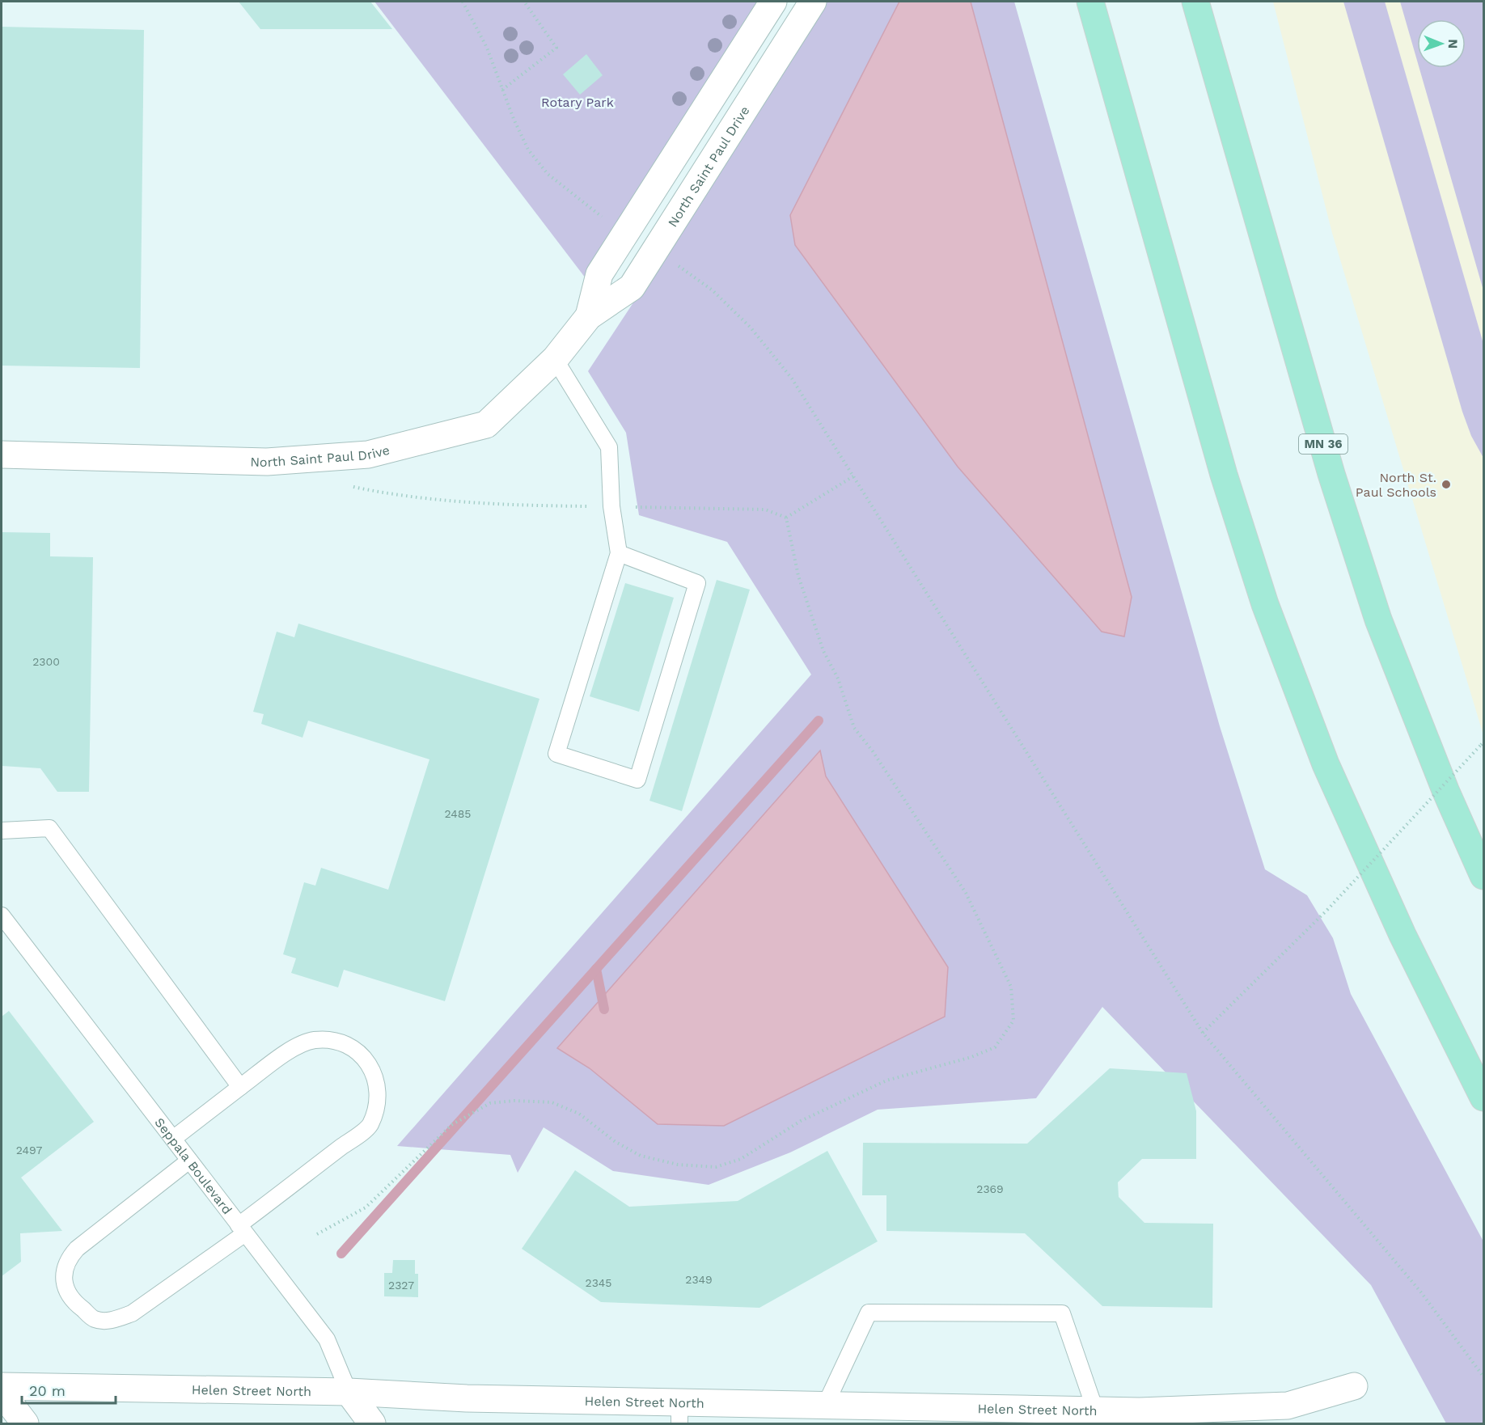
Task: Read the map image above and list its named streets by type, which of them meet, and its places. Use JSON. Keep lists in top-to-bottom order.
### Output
{
  "streets": {
    "highway": ["MN 36"],
    "street": ["North Saint Paul Drive", "Seppala Boulevard", "Helen Street North"]
  },
  "crossings": [
    ["Seppala Boulevard", "Helen Street North"]
  ],
  "parks": ["Rotary Park"],
  "places": ["North St. Paul Schools"],
  "house_numbers": [
    "2300",
    "2485",
    "2497",
    "2369",
    "2349",
    "2345",
    "2327"
  ],
  "scale_bar": "20 m",
  "north": "right"
}
